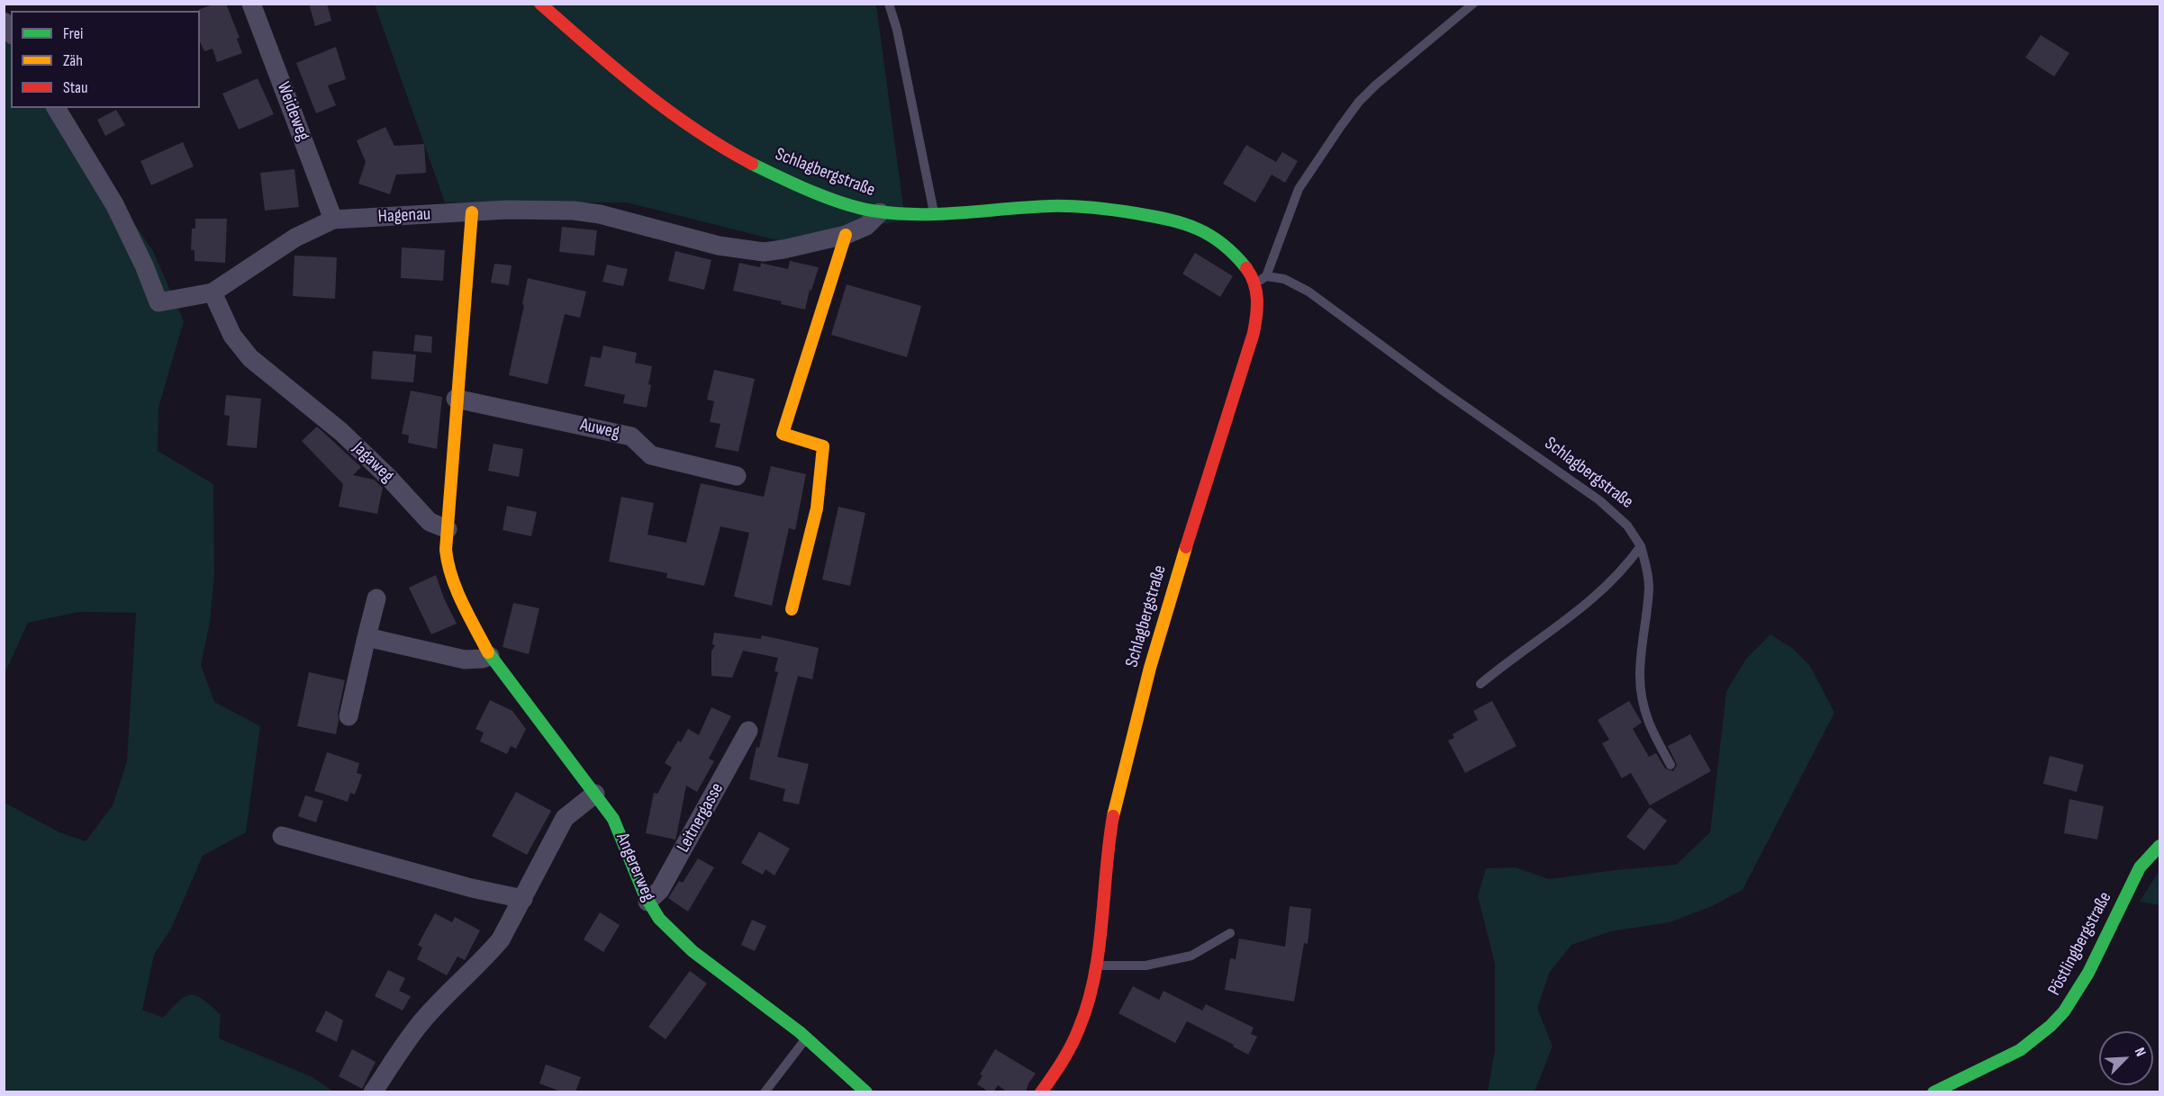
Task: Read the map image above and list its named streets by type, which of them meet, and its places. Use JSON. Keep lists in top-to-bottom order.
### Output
{
  "streets": {
    "street": [
      "Weideweg",
      "Schlagbergstraße",
      "Hagenau",
      "Auweg",
      "Jagaweg",
      "Leitnergasse",
      "Angererweg",
      "Pöstlingbergstraße"
    ]
  },
  "crossings": [
    ["Weideweg", "Hagenau"],
    ["Schlagbergstraße", "Hagenau"],
    ["Hagenau", "Jagaweg"],
    ["Leitnergasse", "Angererweg"]
  ],
  "legend": ["Frei", "Zäh", "Stau"],
  "north": "top right"
}
